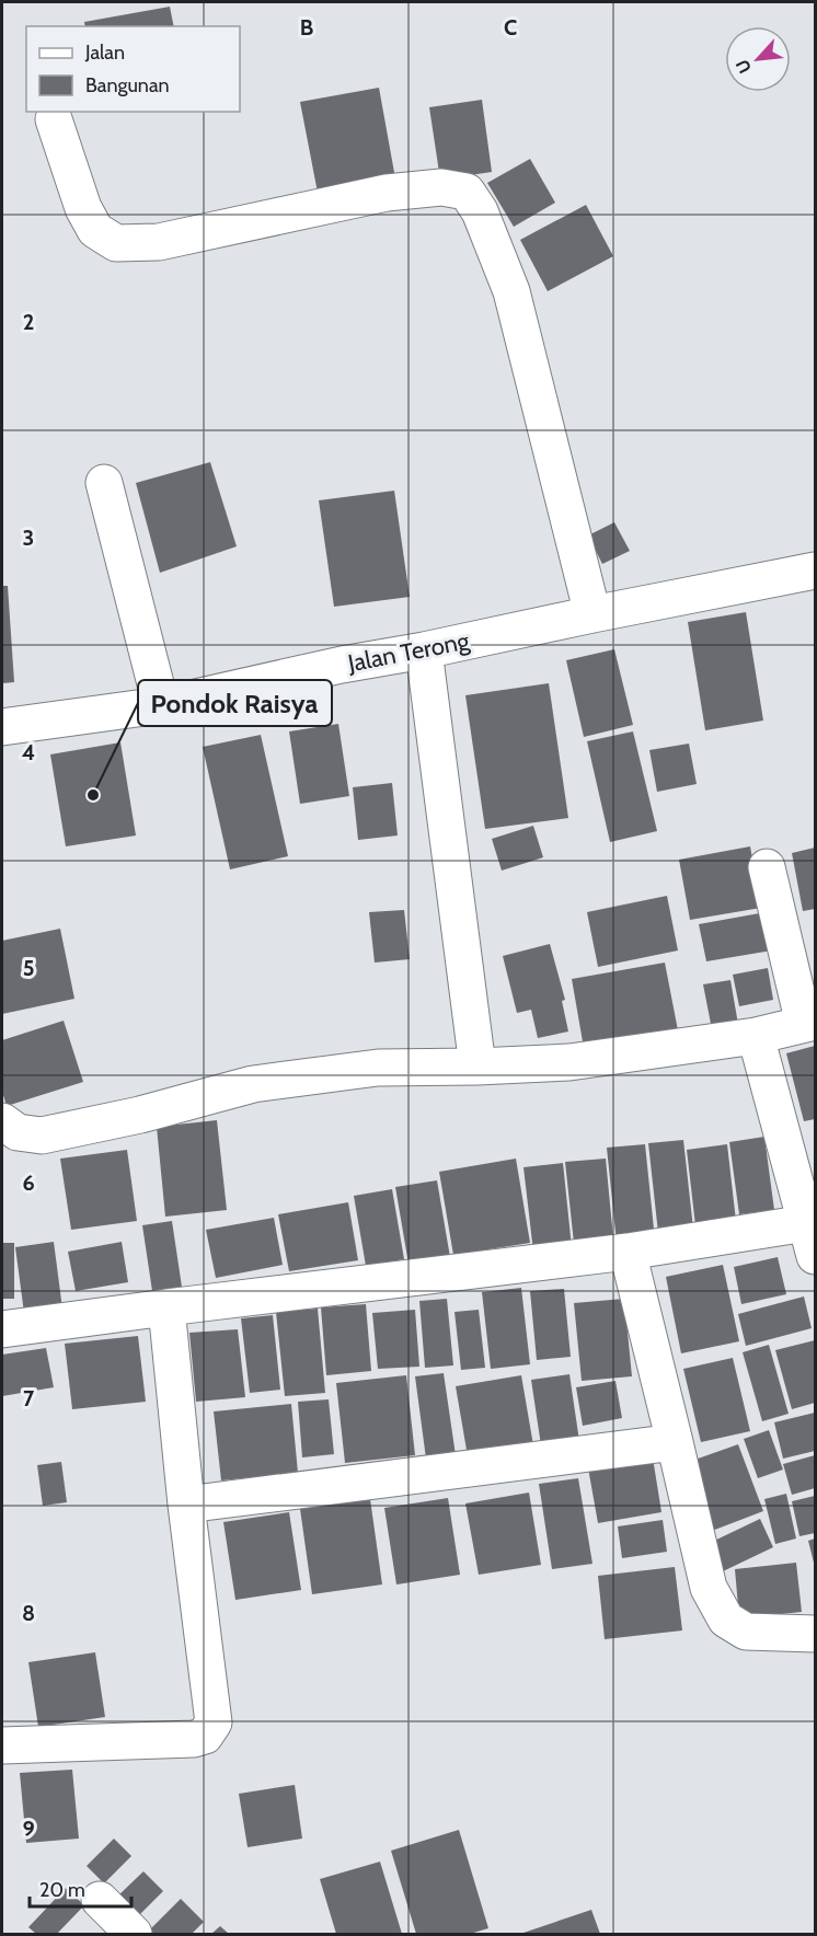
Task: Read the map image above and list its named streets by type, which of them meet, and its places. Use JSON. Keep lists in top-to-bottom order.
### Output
{
  "streets": {
    "street": ["Jalan Terong"]
  },
  "places": ["Pondok Raisya"],
  "legend": ["Jalan", "Bangunan"],
  "scale_bar": "20 m",
  "north": "bottom left",
  "grid": {
    "columns": ["B", "C"],
    "rows": [
      "2",
      "3",
      "4",
      "5",
      "6",
      "7",
      "8",
      "9"
    ]
  }
}
